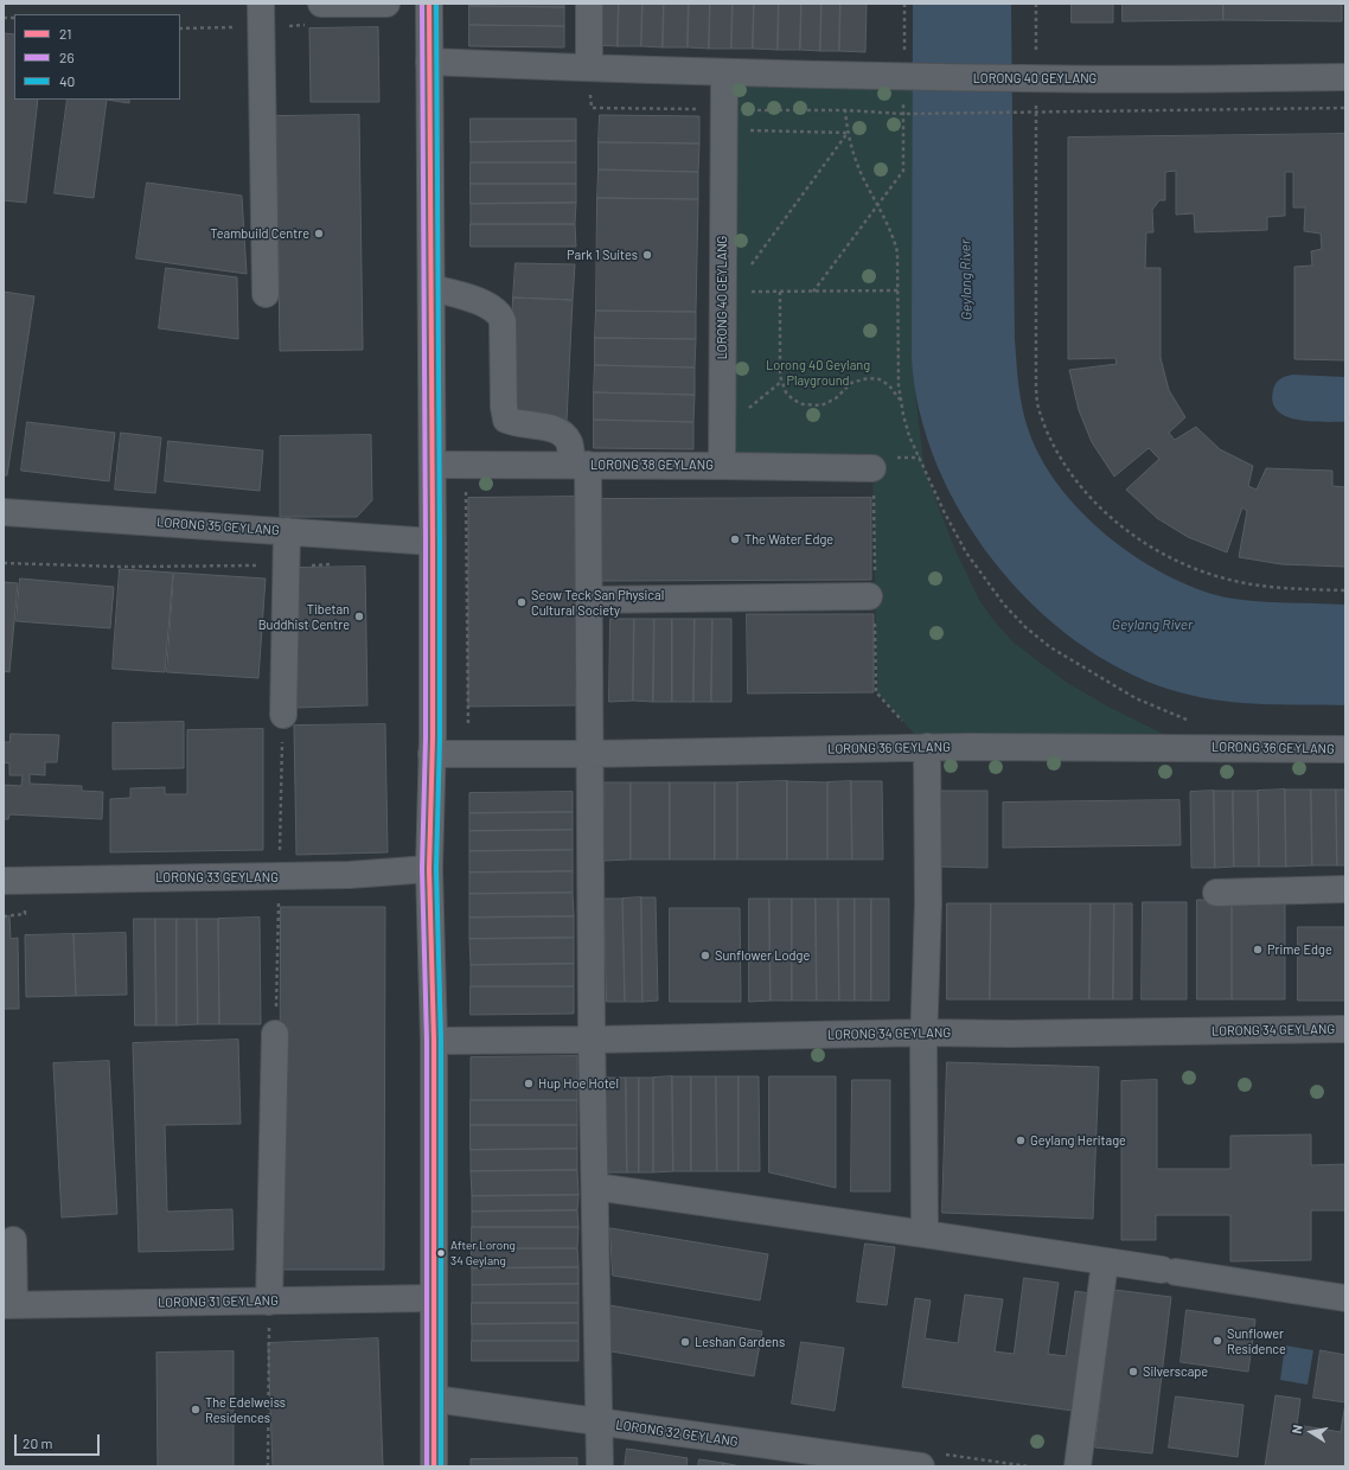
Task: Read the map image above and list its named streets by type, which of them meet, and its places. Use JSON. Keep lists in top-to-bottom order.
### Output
{
  "streets": {
    "street": [
      "LORONG 40 GEYLANG",
      "LORONG 38 GEYLANG",
      "LORONG 35 GEYLANG",
      "LORONG 36 GEYLANG",
      "LORONG 33 GEYLANG",
      "LORONG 34 GEYLANG",
      "LORONG 31 GEYLANG",
      "LORONG 32 GEYLANG"
    ]
  },
  "crossings": [
    ["LORONG 40 GEYLANG", "LORONG 38 GEYLANG"]
  ],
  "water": ["Geylang River"],
  "parks": ["Lorong 40 Geylang Playground"],
  "places": [
    "Teambuild Centre",
    "Park 1 Suites",
    "The Water Edge",
    "Seow Teck San Physical Cultural Society",
    "Tibetan Buddhist Centre",
    "Prime Edge",
    "Sunflower Lodge",
    "Hup Hoe Hotel",
    "Geylang Heritage",
    "After Lorong 34 Geylang",
    "Sunflower Residence",
    "Leshan Gardens",
    "Silverscape",
    "The Edelweiss Residences"
  ],
  "lines": ["transit line 21", "transit line 26", "transit line 40"],
  "legend": ["21", "26", "40"],
  "scale_bar": "20 m",
  "north": "left"
}
